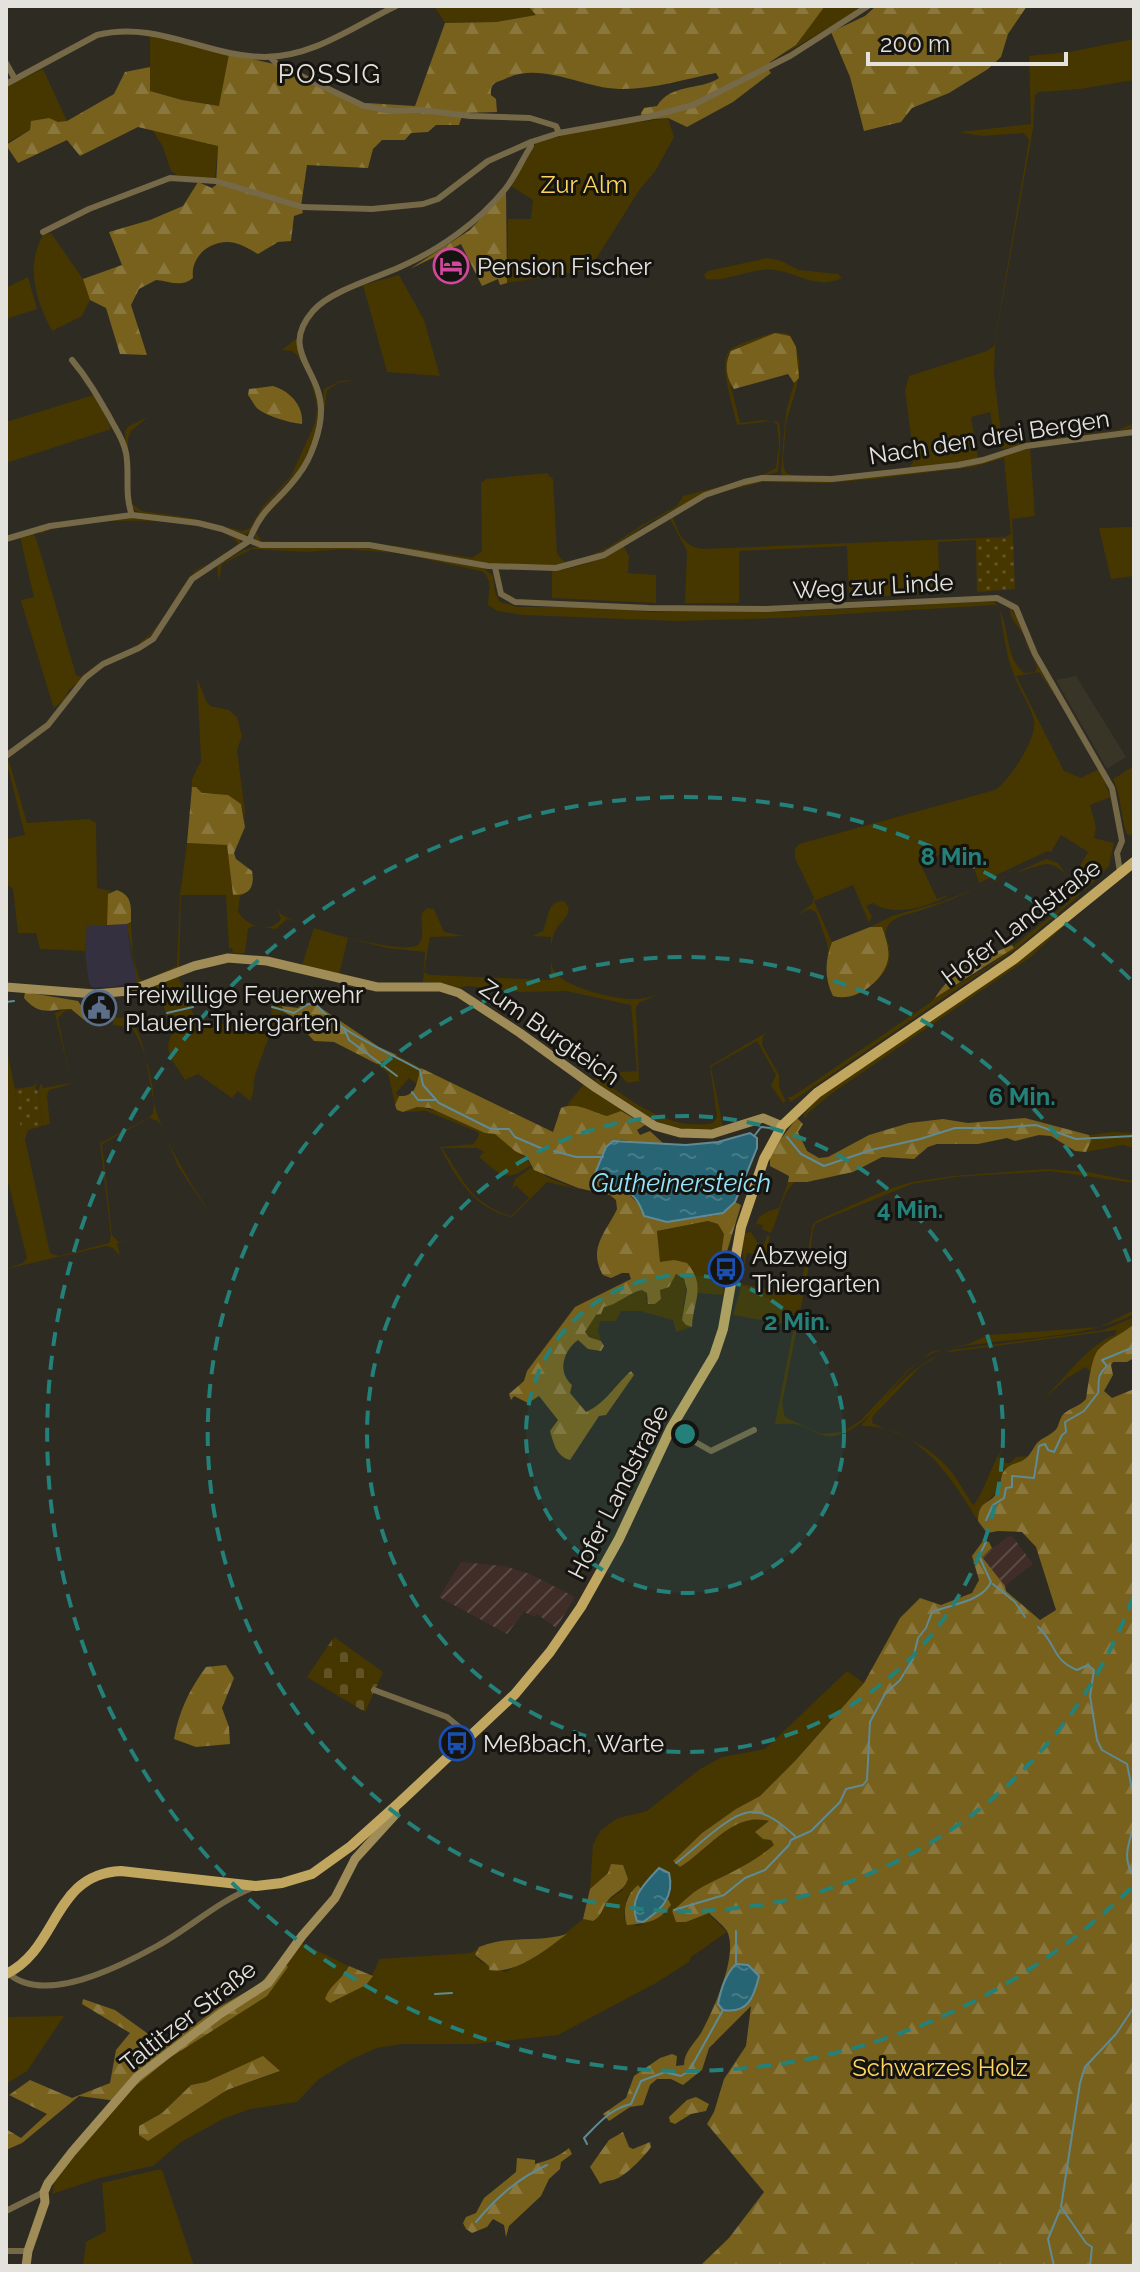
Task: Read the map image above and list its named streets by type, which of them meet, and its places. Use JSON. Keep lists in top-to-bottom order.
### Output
{
  "streets": {
    "main road": ["Hofer Landstraße"],
    "street": [
      "Nach den drei Bergen",
      "Weg zur Linde",
      "Zum Burgteich",
      "Taltitzer Straße"
    ]
  },
  "crossings": [
    ["Nach den drei Bergen", "Weg zur Linde"],
    ["Weg zur Linde", "Hofer Landstraße"],
    ["Hofer Landstraße", "Zum Burgteich"],
    ["Hofer Landstraße", "Taltitzer Straße"]
  ],
  "districts": ["POSSIG"],
  "water": ["Gutheinersteich"],
  "parks": ["Zur Alm", "Schwarzes Holz"],
  "places": {
    "hotel": ["Pension Fischer"],
    "public building": ["Freiwillige Feuerwehr Plauen-Thiergarten"],
    "bus stop": ["Abzweig Thiergarten", "Meßbach, Warte"]
  },
  "scale_bar": "200 m",
  "rings": [
    "8 Min.",
    "6 Min.",
    "4 Min.",
    "2 Min."
  ]
}
